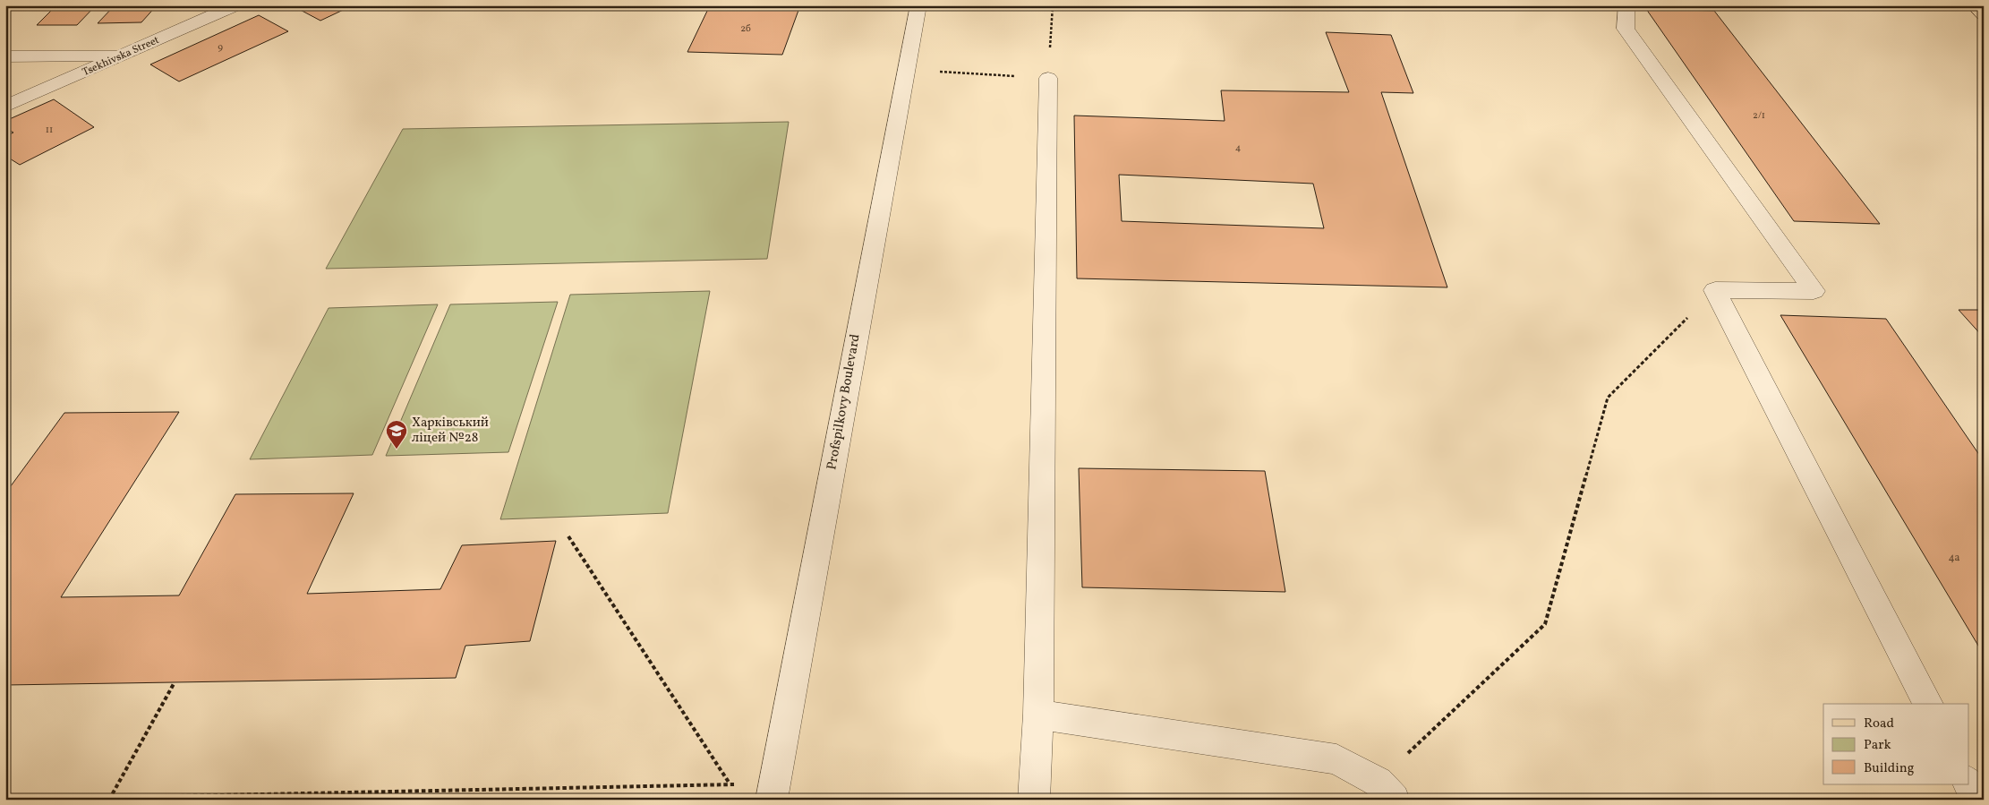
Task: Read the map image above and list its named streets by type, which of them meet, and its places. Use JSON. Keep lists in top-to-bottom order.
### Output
{
  "streets": {
    "street": ["Tsekhivska Street", "Profspilkovy Boulevard"]
  },
  "places": {
    "school or university": ["Харківський ліцей №28"]
  },
  "house_numbers": [
    "2б",
    "9",
    "2/1",
    "11",
    "4",
    "4а"
  ],
  "legend": ["Road", "Park", "Building"]
}
